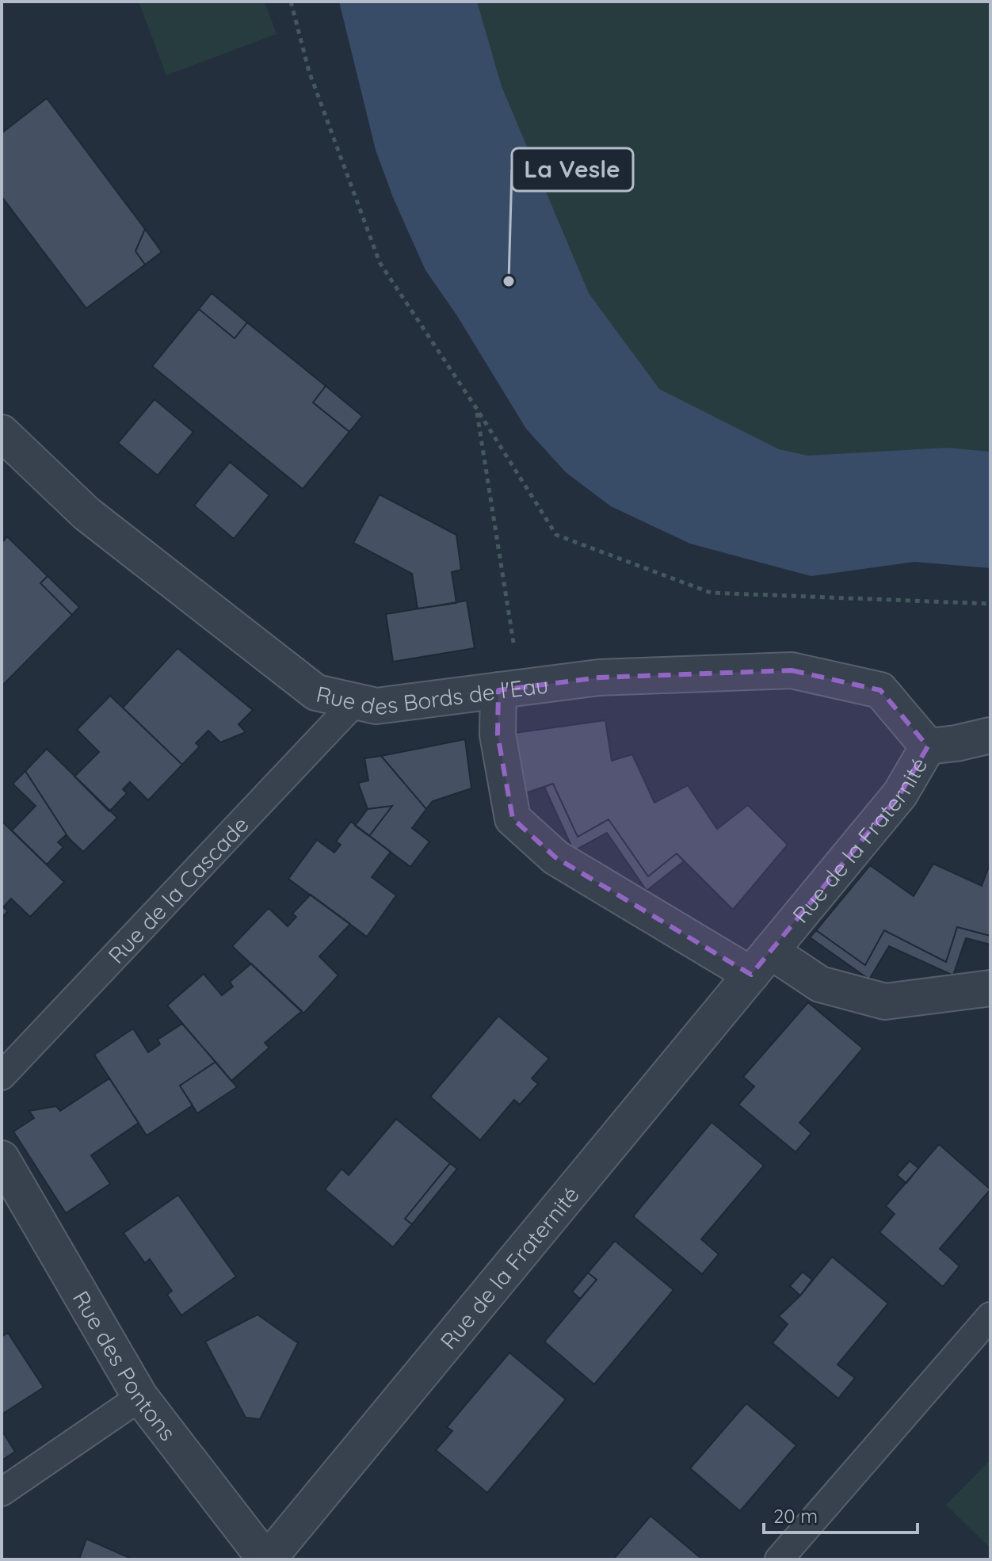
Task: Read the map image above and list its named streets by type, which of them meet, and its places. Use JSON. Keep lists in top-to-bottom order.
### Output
{
  "streets": {
    "street": ["Rue des Bords de l'Eau", "Rue de la Fraternité", "Rue des Pontons"],
    "lane": ["Rue de la Cascade"]
  },
  "crossings": [
    ["Rue des Bords de l'Eau", "Rue de la Fraternité"],
    ["Rue des Bords de l'Eau", "Rue de la Cascade"],
    ["Rue de la Fraternité", "Rue des Pontons"]
  ],
  "places": ["La Vesle"],
  "scale_bar": "20 m"
}
